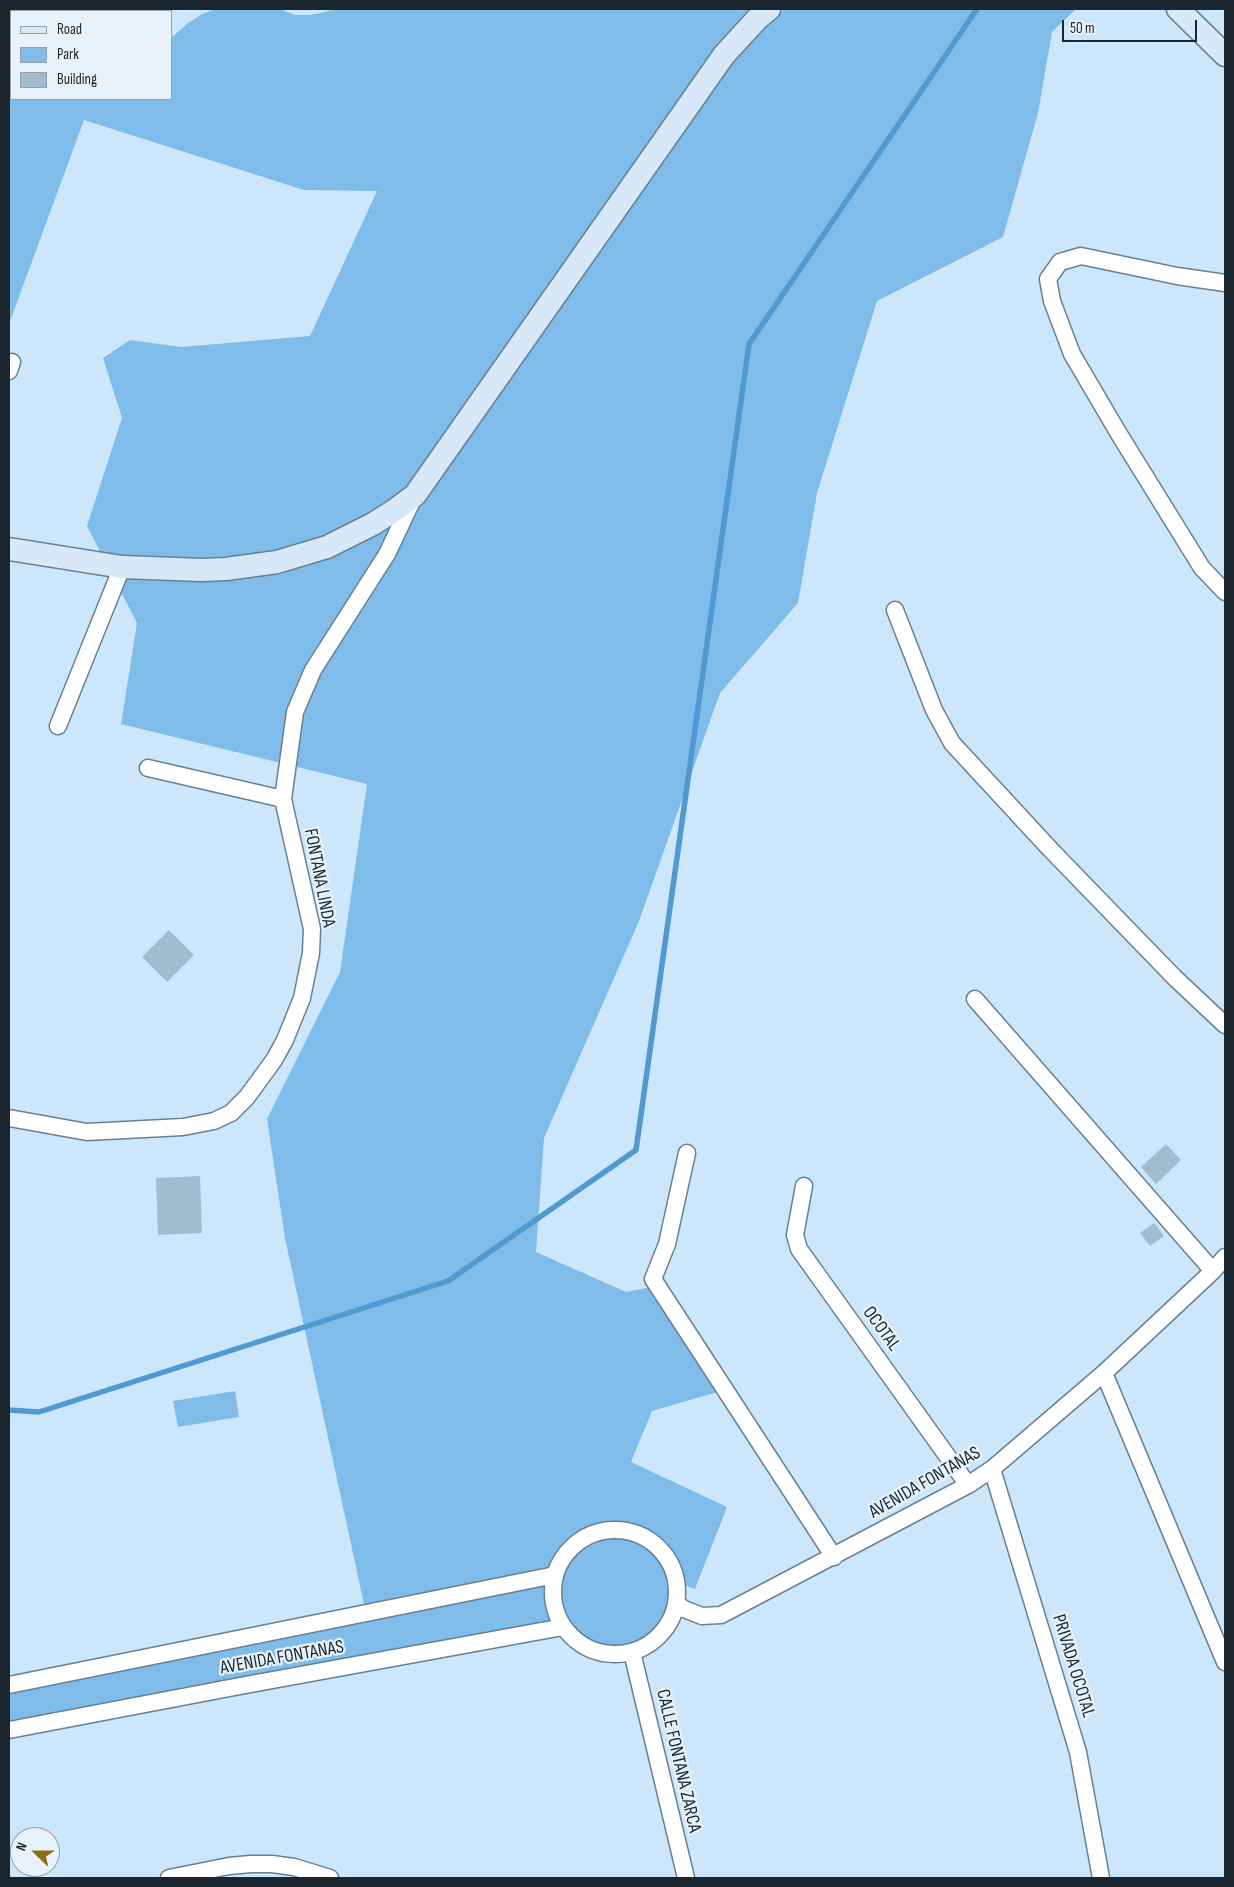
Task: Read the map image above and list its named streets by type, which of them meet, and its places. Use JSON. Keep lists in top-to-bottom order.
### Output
{
  "streets": {
    "street": [
      "FONTANA LINDA",
      "OCOTAL",
      "AVENIDA FONTANAS",
      "PRIVADA OCOTAL",
      "CALLE FONTANA ZARCA"
    ]
  },
  "crossings": [
    ["OCOTAL", "AVENIDA FONTANAS"],
    ["AVENIDA FONTANAS", "PRIVADA OCOTAL"],
    ["AVENIDA FONTANAS", "CALLE FONTANA ZARCA"]
  ],
  "legend": ["Road", "Park", "Building"],
  "scale_bar": "50 m",
  "north": "left"
}
